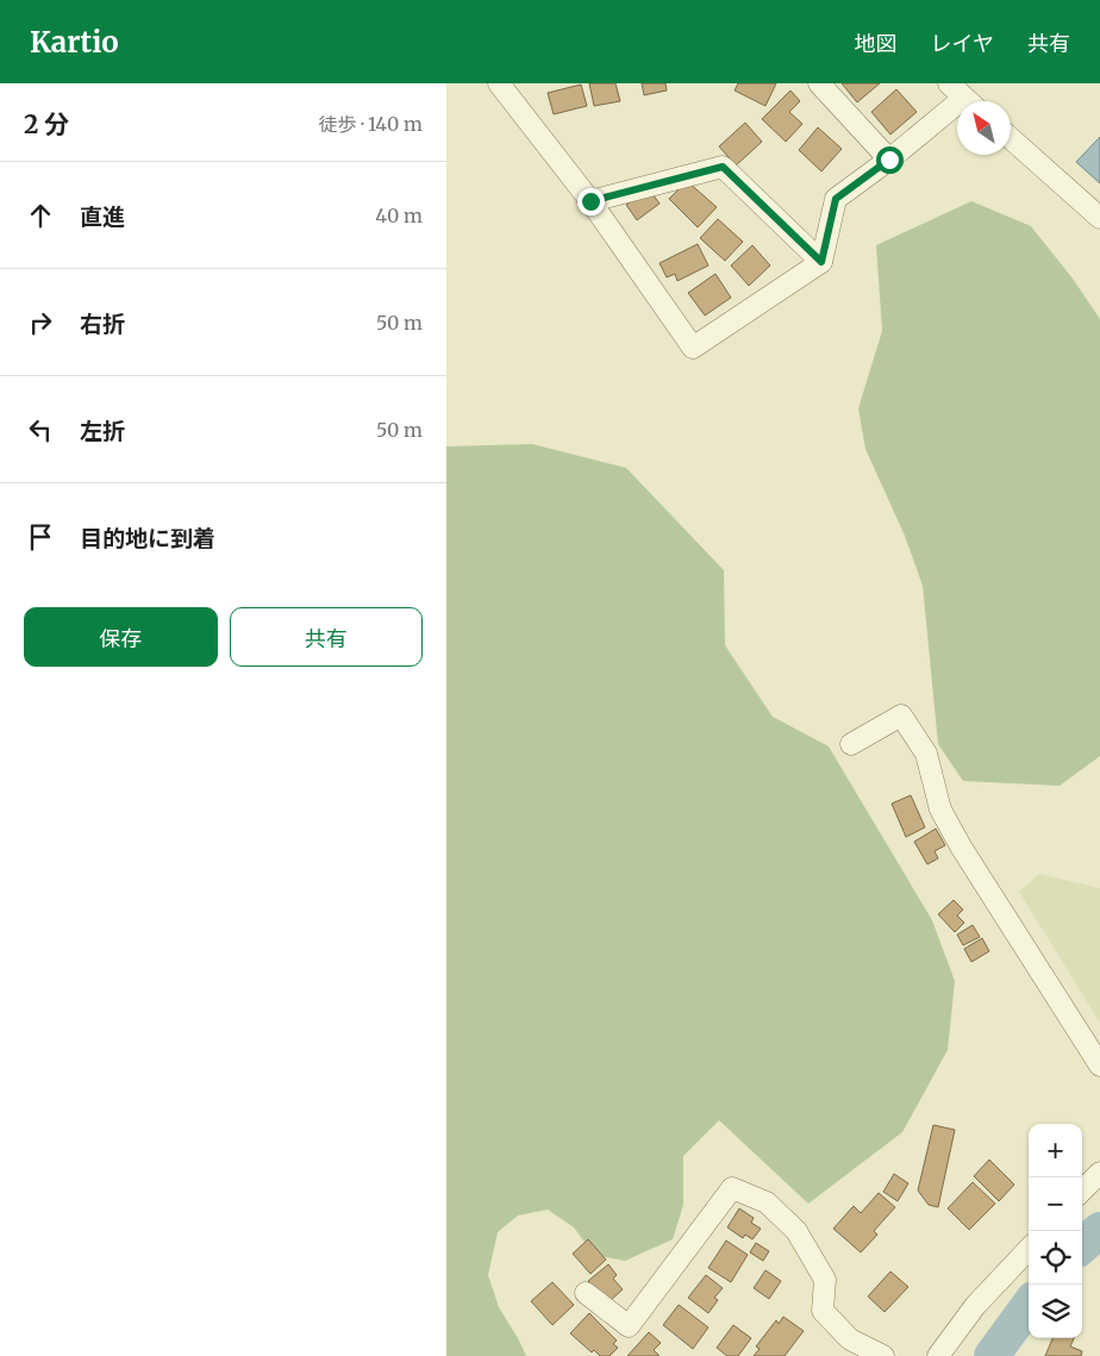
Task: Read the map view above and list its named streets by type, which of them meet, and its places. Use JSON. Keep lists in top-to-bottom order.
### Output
{
  "north": "top left",
  "page": {
    "header": "Kartio",
    "nav": ["地図", "レイヤ", "共有"],
    "heading": ["2 分", "徒歩 · 140 m"],
    "list": [
      ["直進", "40 m"],
      ["右折", "50 m"],
      ["左折", "50 m"],
      "目的地に到着"
    ],
    "buttons": ["保存", "共有"],
    "map_buttons": ["+", "−"]
  }
}
